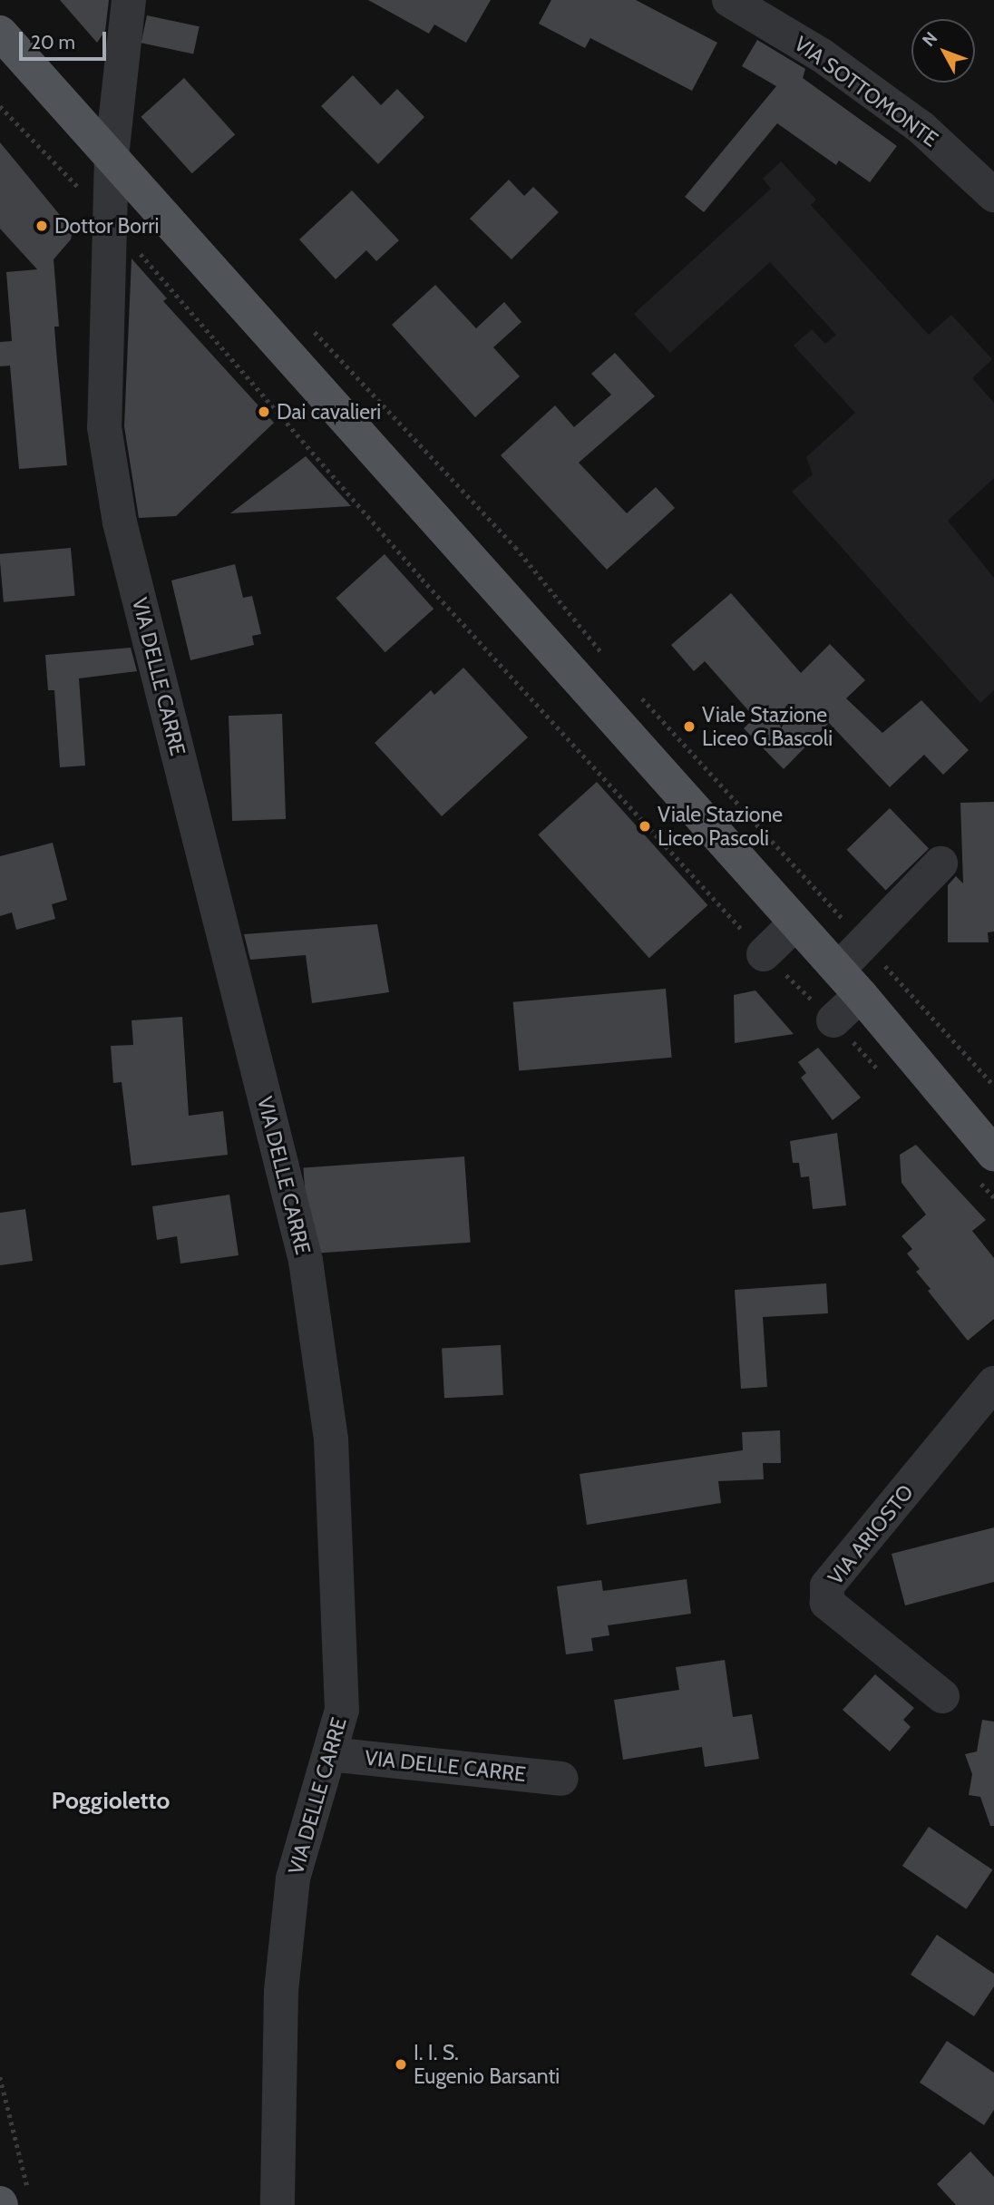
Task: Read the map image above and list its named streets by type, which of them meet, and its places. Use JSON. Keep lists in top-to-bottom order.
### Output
{
  "streets": {
    "street": ["VIA SOTTOMONTE", "VIA DELLE CARRE", "VIA ARIOSTO"]
  },
  "districts": ["Poggioletto"],
  "places": [
    "Dottor Borri",
    "Dai cavalieri",
    "Viale Stazione Liceo G.Bascoli",
    "Viale Stazione Liceo Pascoli",
    "I. I. S. Eugenio Barsanti"
  ],
  "scale_bar": "20 m",
  "north": "top left"
}
